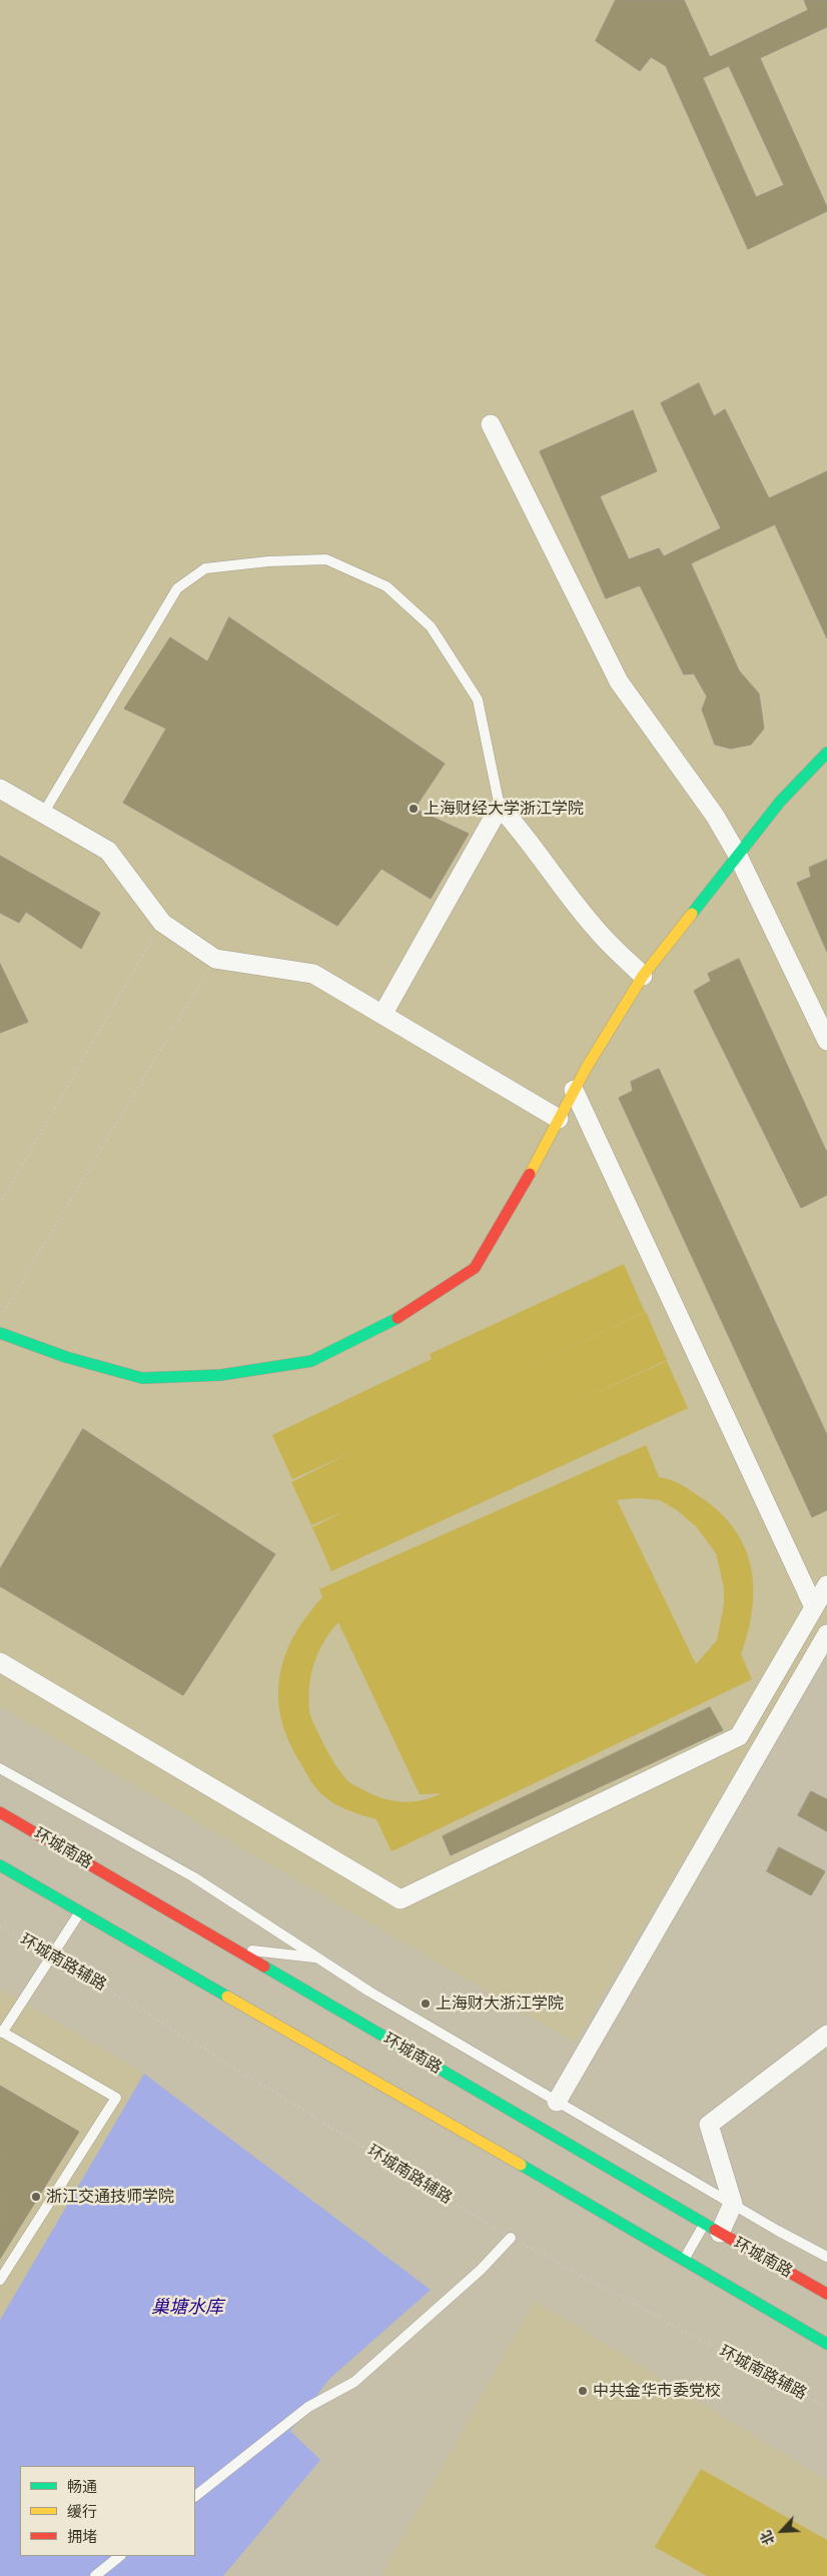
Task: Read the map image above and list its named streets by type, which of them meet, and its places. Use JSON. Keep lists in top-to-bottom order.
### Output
{
  "streets": {
    "main road": ["环城南路"],
    "path": ["环城南路辅路"]
  },
  "water": ["巢塘水库"],
  "places": [
    "上海财经大学浙江学院",
    "上海财大浙江学院",
    "浙江交通技师学院",
    "中共金华市委党校"
  ],
  "legend": ["畅通", "缓行", "拥堵"],
  "north": "bottom left"
}
